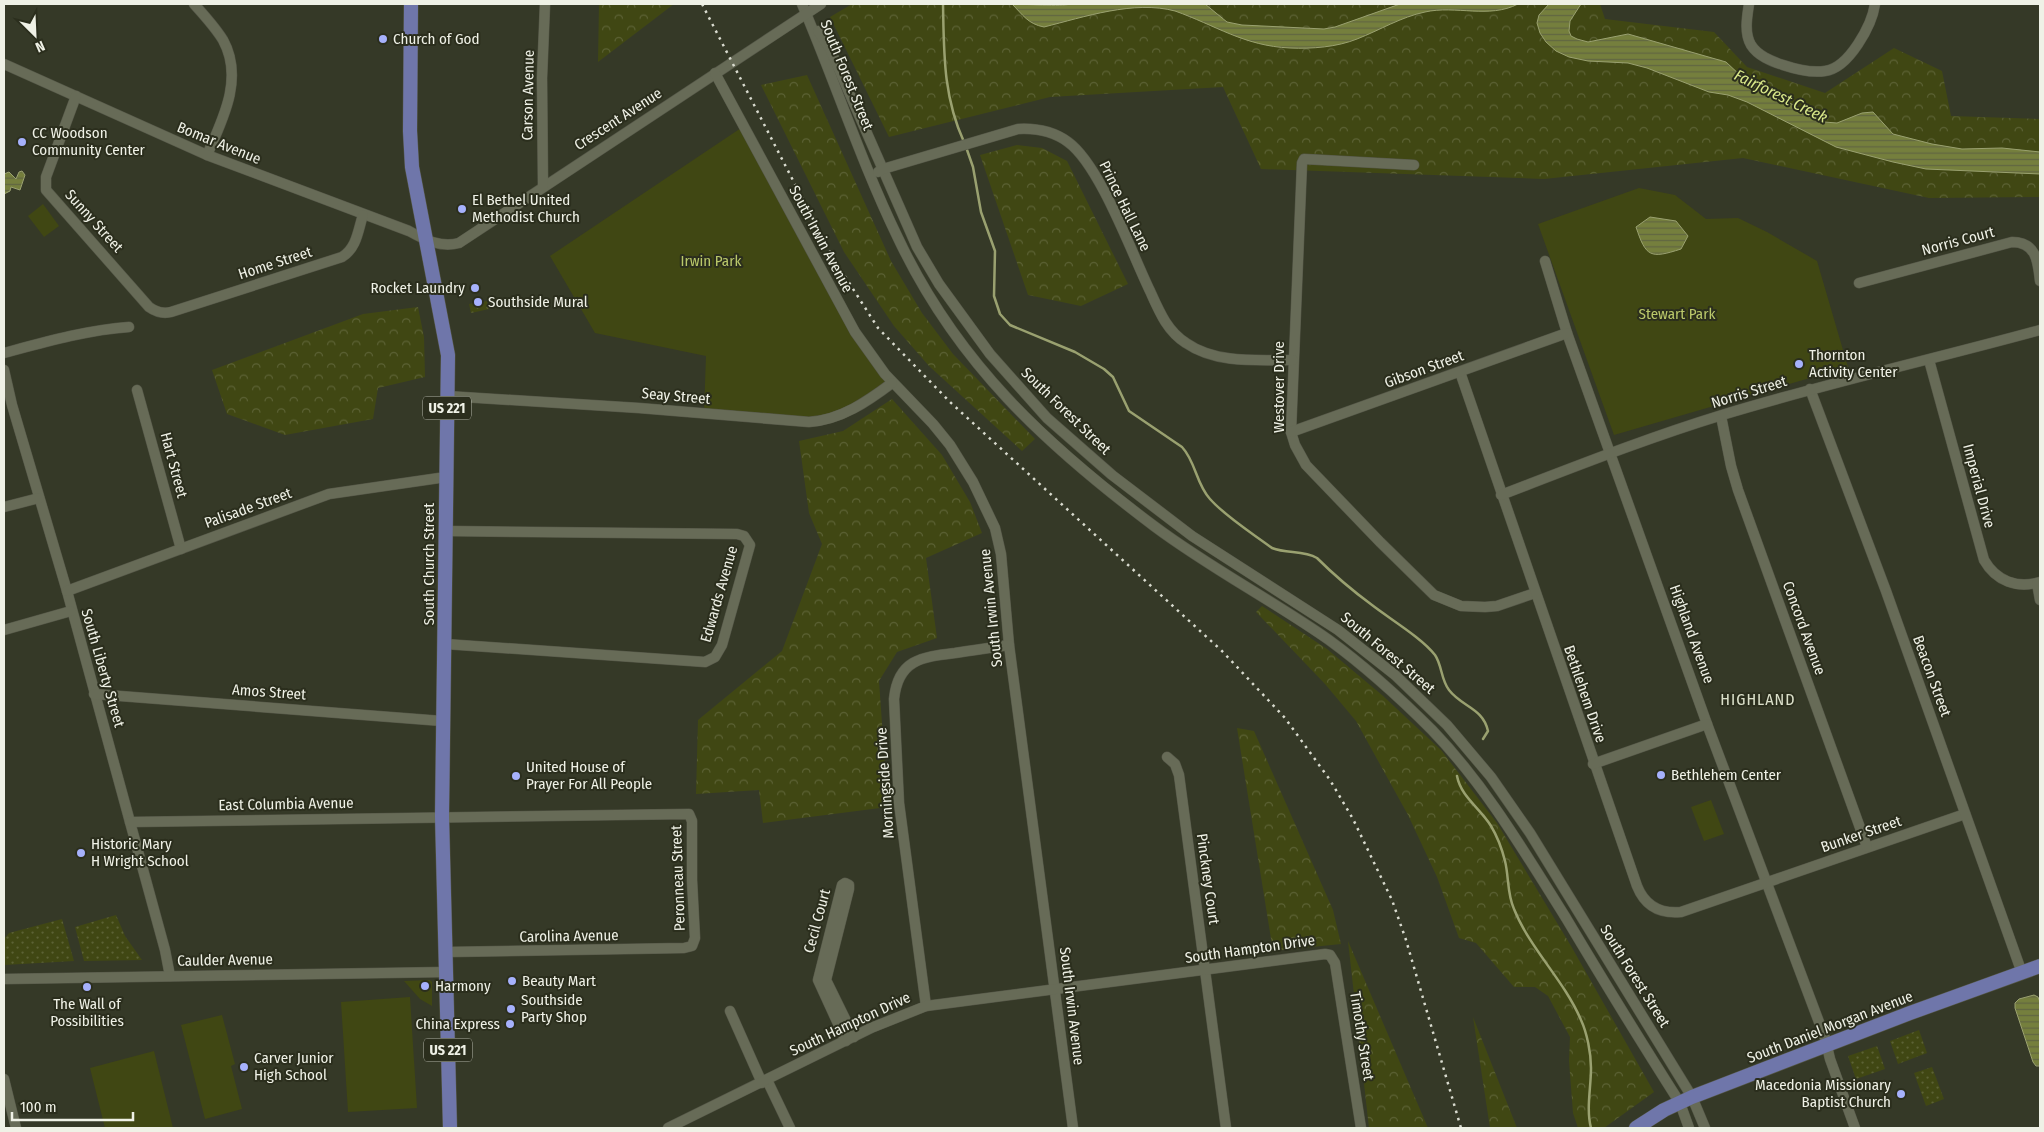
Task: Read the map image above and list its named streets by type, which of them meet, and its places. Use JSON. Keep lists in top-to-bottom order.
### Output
{
  "streets": {
    "main road": ["US 221", "South Church Street", "South Daniel Morgan Avenue"],
    "street": [
      "South Forest Street",
      "Carson Avenue",
      "Crescent Avenue",
      "Bomar Avenue",
      "Prince Hall Lane",
      "Sunny Street",
      "South Irwin Avenue",
      "Norris Court",
      "Home Street",
      "Gibson Street",
      "Westover Drive",
      "Norris Street",
      "Seay Street",
      "Hart Street",
      "Imperial Drive",
      "Palisade Street",
      "Edwards Avenue",
      "Concord Avenue",
      "Highland Avenue",
      "South Liberty Street",
      "Beacon Street",
      "Amos Street",
      "Bethlehem Drive",
      "Morningside Drive",
      "East Columbia Avenue",
      "Bunker Street",
      "Peronneau Street",
      "Pinckney Court",
      "Cecil Court",
      "Carolina Avenue",
      "South Hampton Drive",
      "Caulder Avenue",
      "Timothy Street"
    ]
  },
  "crossings": [
    ["South Forest Street", "Crescent Avenue"],
    ["South Forest Street", "Prince Hall Lane"],
    ["South Forest Street", "South Daniel Morgan Avenue"],
    ["Carson Avenue", "Crescent Avenue"],
    ["Crescent Avenue", "Bomar Avenue"],
    ["Crescent Avenue", "South Irwin Avenue"],
    ["Crescent Avenue", "South Church Street"],
    ["Bomar Avenue", "Sunny Street"],
    ["Bomar Avenue", "Home Street"],
    ["Bomar Avenue", "South Church Street"],
    ["Prince Hall Lane", "Westover Drive"],
    ["Sunny Street", "Home Street"],
    ["South Irwin Avenue", "Seay Street"],
    ["South Irwin Avenue", "Morningside Drive"],
    ["South Irwin Avenue", "South Hampton Drive"],
    ["Gibson Street", "Westover Drive"],
    ["Gibson Street", "Highland Avenue"],
    ["Gibson Street", "Bethlehem Drive"],
    ["Westover Drive", "Bethlehem Drive"],
    ["Norris Street", "Imperial Drive"],
    ["Norris Street", "Concord Avenue"],
    ["Norris Street", "Highland Avenue"],
    ["Norris Street", "Beacon Street"],
    ["Norris Street", "Bethlehem Drive"],
    ["Seay Street", "South Church Street"],
    ["Hart Street", "Palisade Street"],
    ["Palisade Street", "South Church Street"],
    ["Palisade Street", "South Liberty Street"],
    ["South Church Street", "Edwards Avenue"],
    ["South Church Street", "Amos Street"],
    ["South Church Street", "East Columbia Avenue"],
    ["South Church Street", "Carolina Avenue"],
    ["South Church Street", "Caulder Avenue"],
    ["Concord Avenue", "Bunker Street"],
    ["Highland Avenue", "Bethlehem Drive"],
    ["Highland Avenue", "Bunker Street"],
    ["Highland Avenue", "South Daniel Morgan Avenue"],
    ["South Liberty Street", "Amos Street"],
    ["South Liberty Street", "East Columbia Avenue"],
    ["South Liberty Street", "Caulder Avenue"],
    ["Beacon Street", "Bunker Street"],
    ["Beacon Street", "South Daniel Morgan Avenue"],
    ["Bethlehem Drive", "Bunker Street"],
    ["Morningside Drive", "South Hampton Drive"],
    ["East Columbia Avenue", "Peronneau Street"],
    ["Peronneau Street", "Carolina Avenue"],
    ["Pinckney Court", "South Hampton Drive"],
    ["South Hampton Drive", "Timothy Street"]
  ],
  "districts": ["HIGHLAND"],
  "water": ["Fairforest Creek"],
  "parks": ["Irwin Park", "Stewart Park"],
  "places": [
    "Church of God",
    "CC Woodson Community Center",
    "El Bethel United Methodist Church",
    "Rocket Laundry",
    "Southside Mural",
    "Thornton Activity Center",
    "Bethlehem Center",
    "United House of Prayer For All People",
    "Historic Mary H Wright School",
    "Beauty Mart",
    "Harmony",
    "The Wall of Possibilities",
    "Southside Party Shop",
    "China Express",
    "Carver Junior High School",
    "Macedonia Missionary Baptist Church"
  ],
  "scale_bar": "100 m",
  "north": "bottom right"
}
